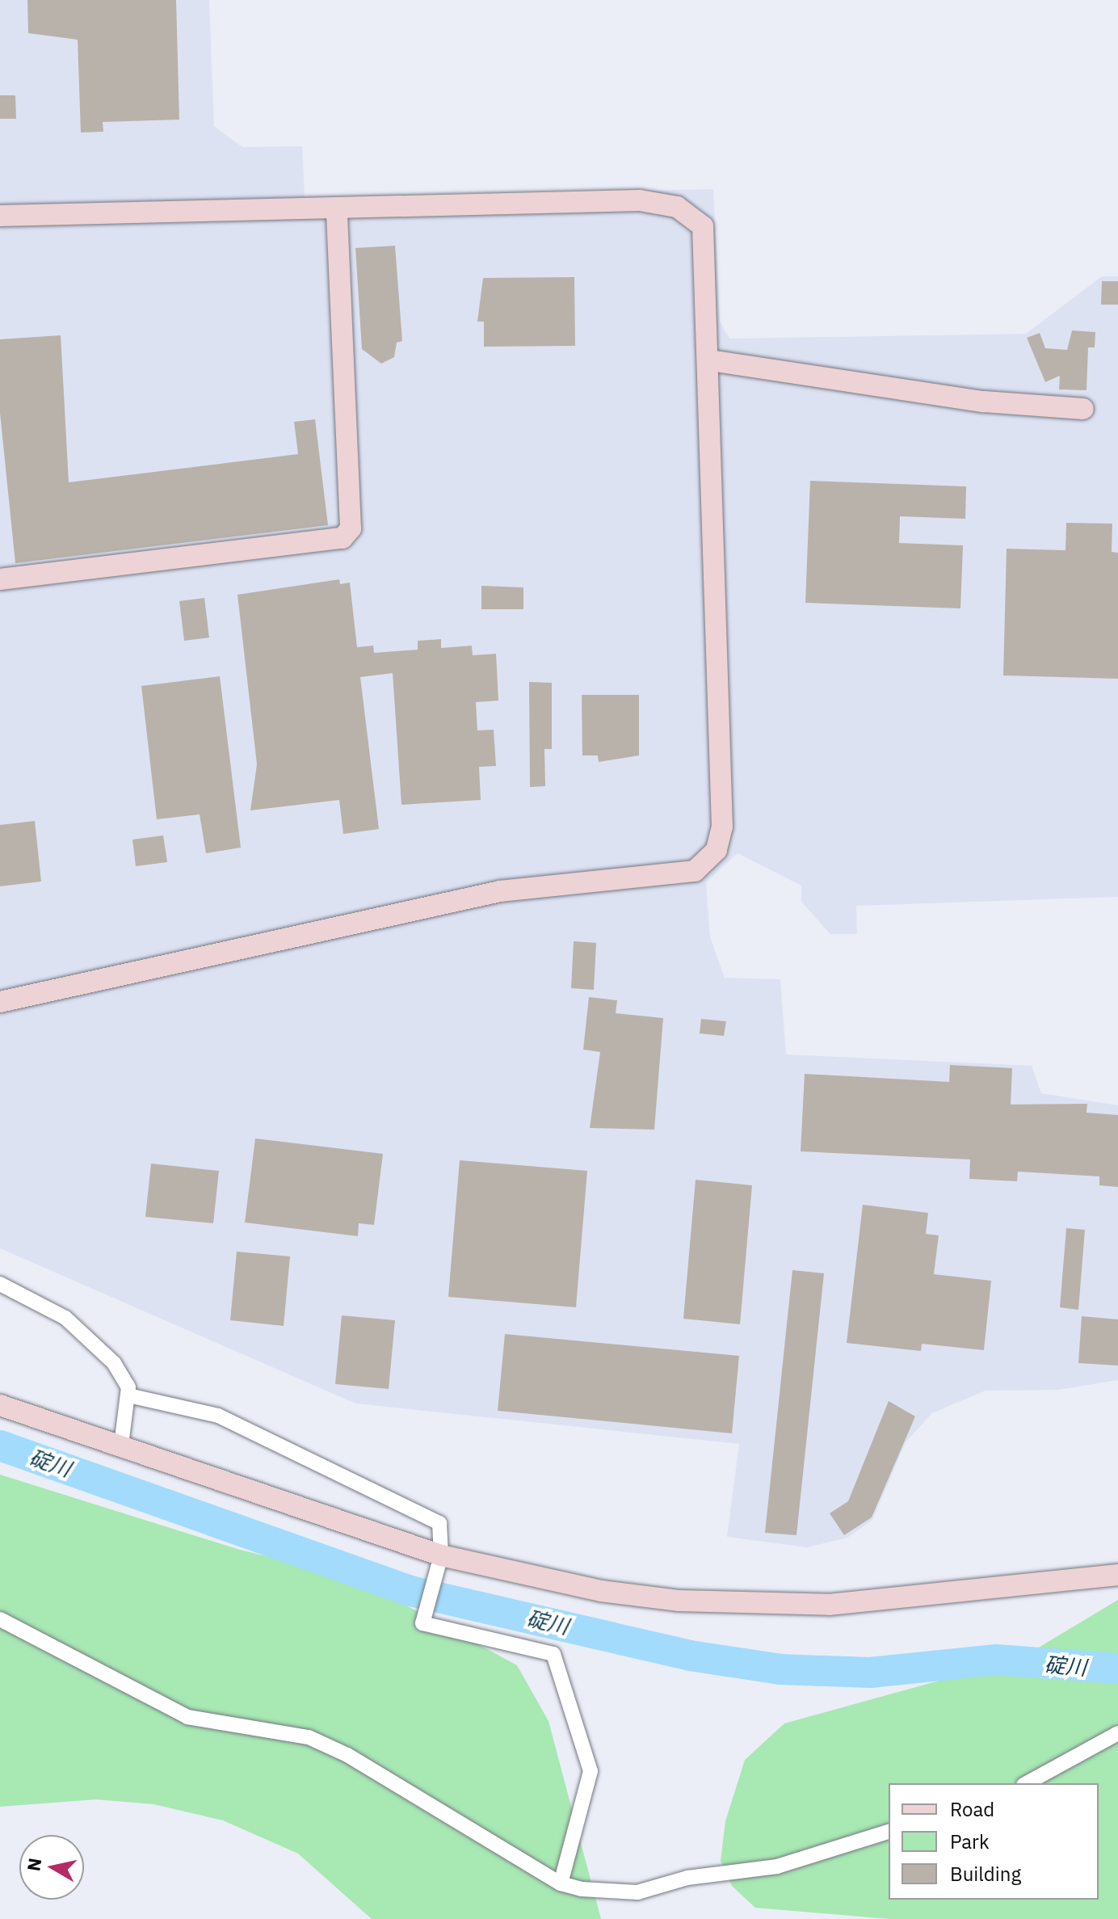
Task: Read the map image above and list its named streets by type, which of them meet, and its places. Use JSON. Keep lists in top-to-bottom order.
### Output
{
  "water": ["碇川"],
  "legend": ["Road", "Park", "Building"],
  "north": "left"
}
